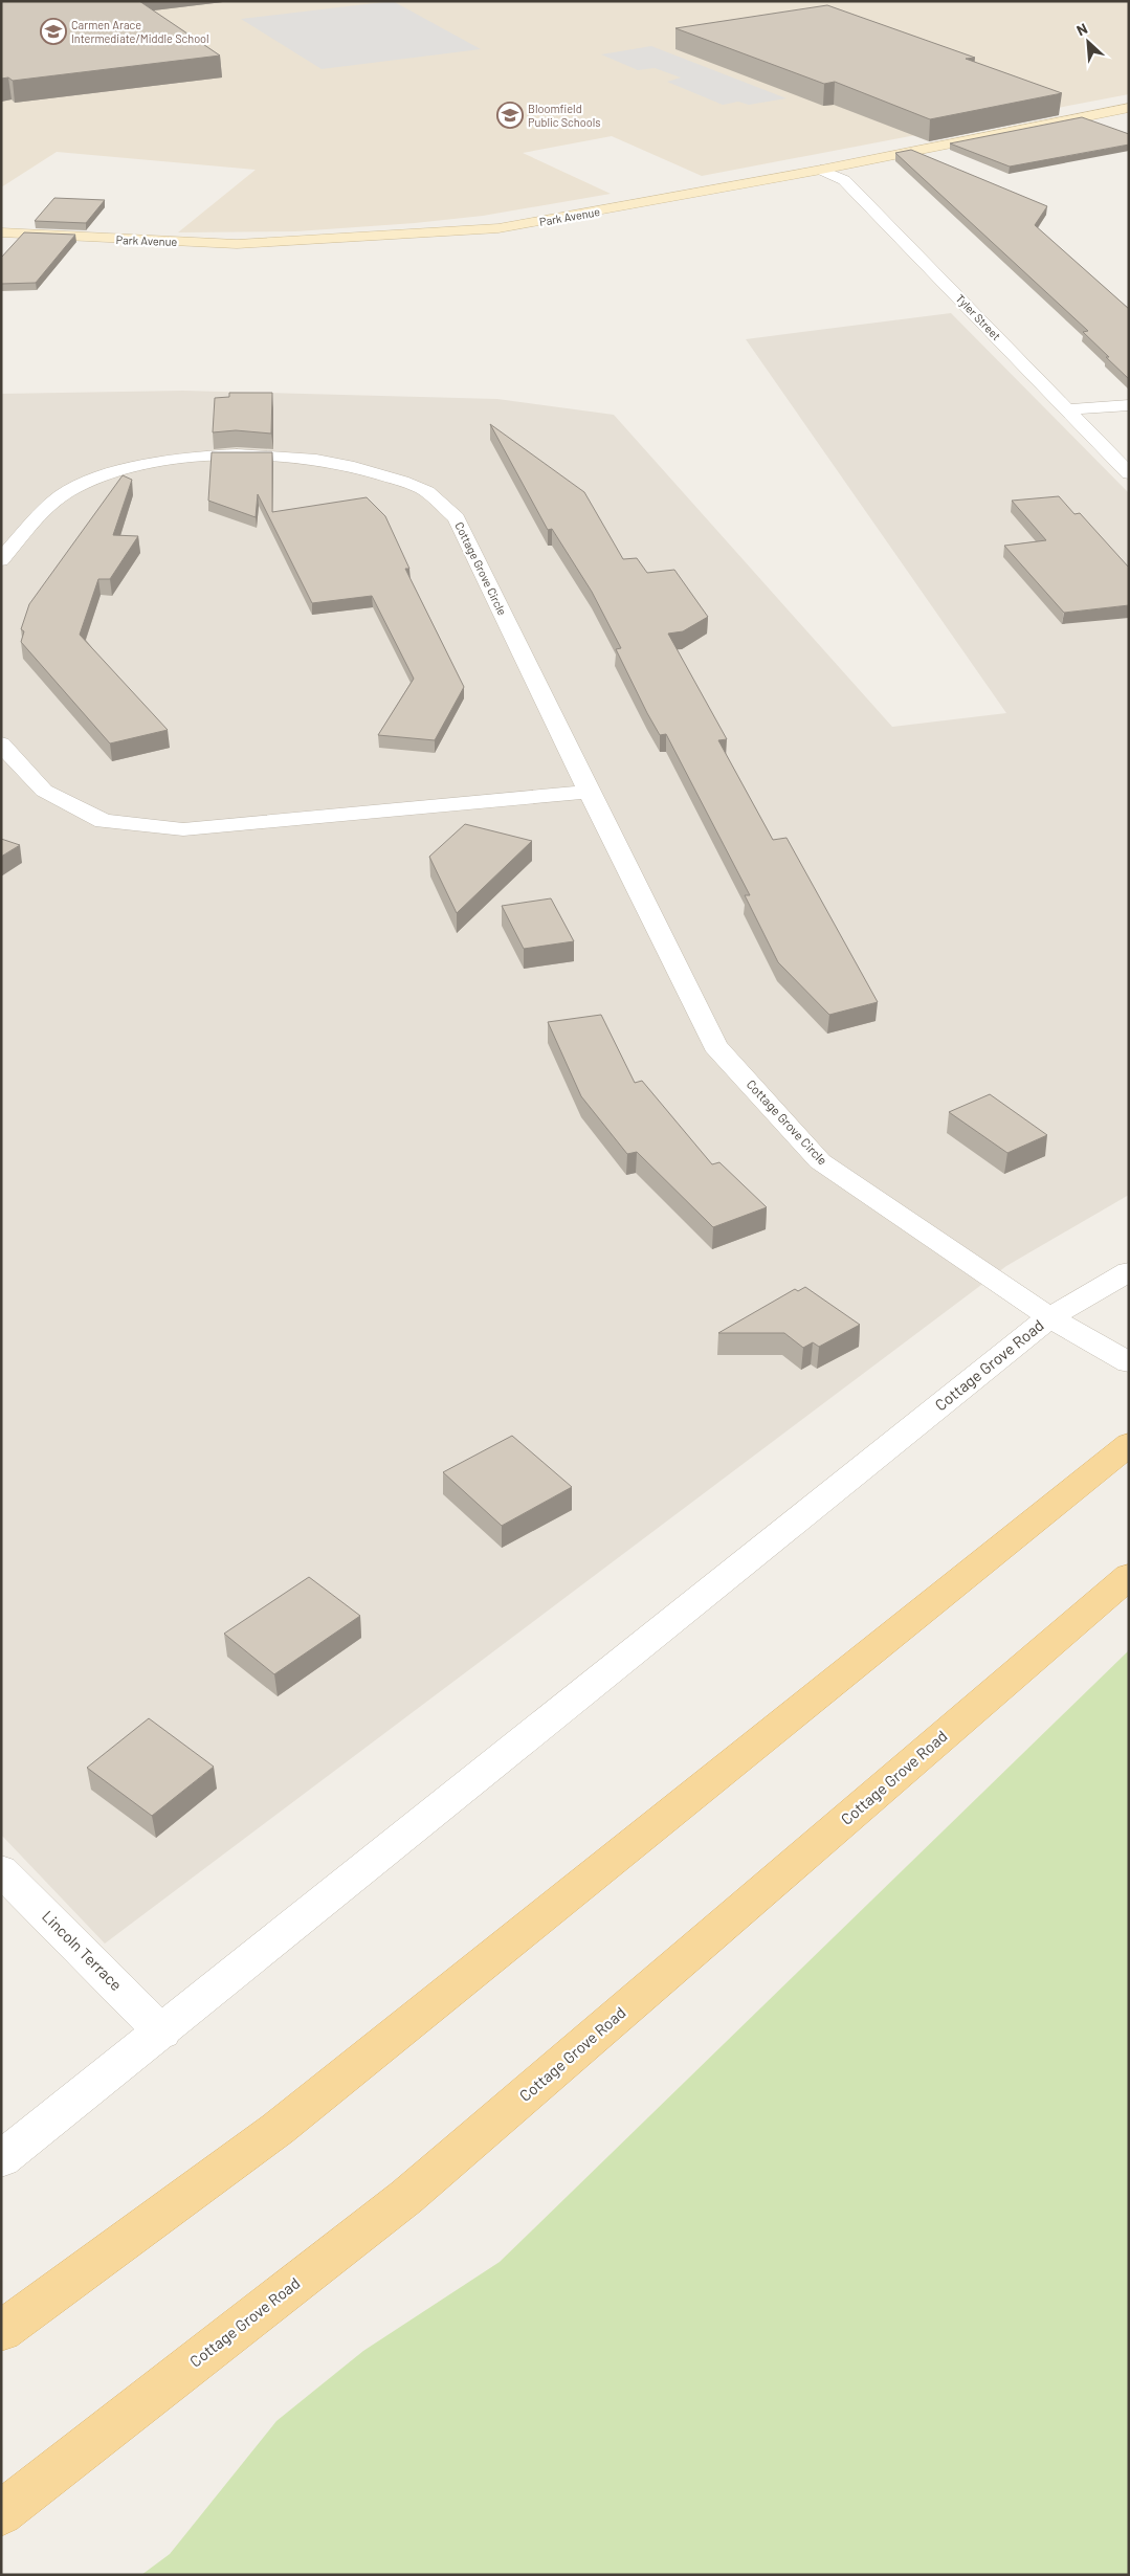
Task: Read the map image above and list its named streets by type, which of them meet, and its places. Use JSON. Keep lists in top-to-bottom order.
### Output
{
  "streets": {
    "main road": ["Park Avenue", "Cottage Grove Road"],
    "street": ["Tyler Street", "Cottage Grove Circle", "Lincoln Terrace"]
  },
  "crossings": [
    ["Park Avenue", "Tyler Street"],
    ["Cottage Grove Circle", "Cottage Grove Road"],
    ["Cottage Grove Road", "Lincoln Terrace"]
  ],
  "places": {
    "school or university": ["Carmen Arace Intermediate/Middle School", "Bloomfield Public Schools"]
  },
  "north": "top left"
}
